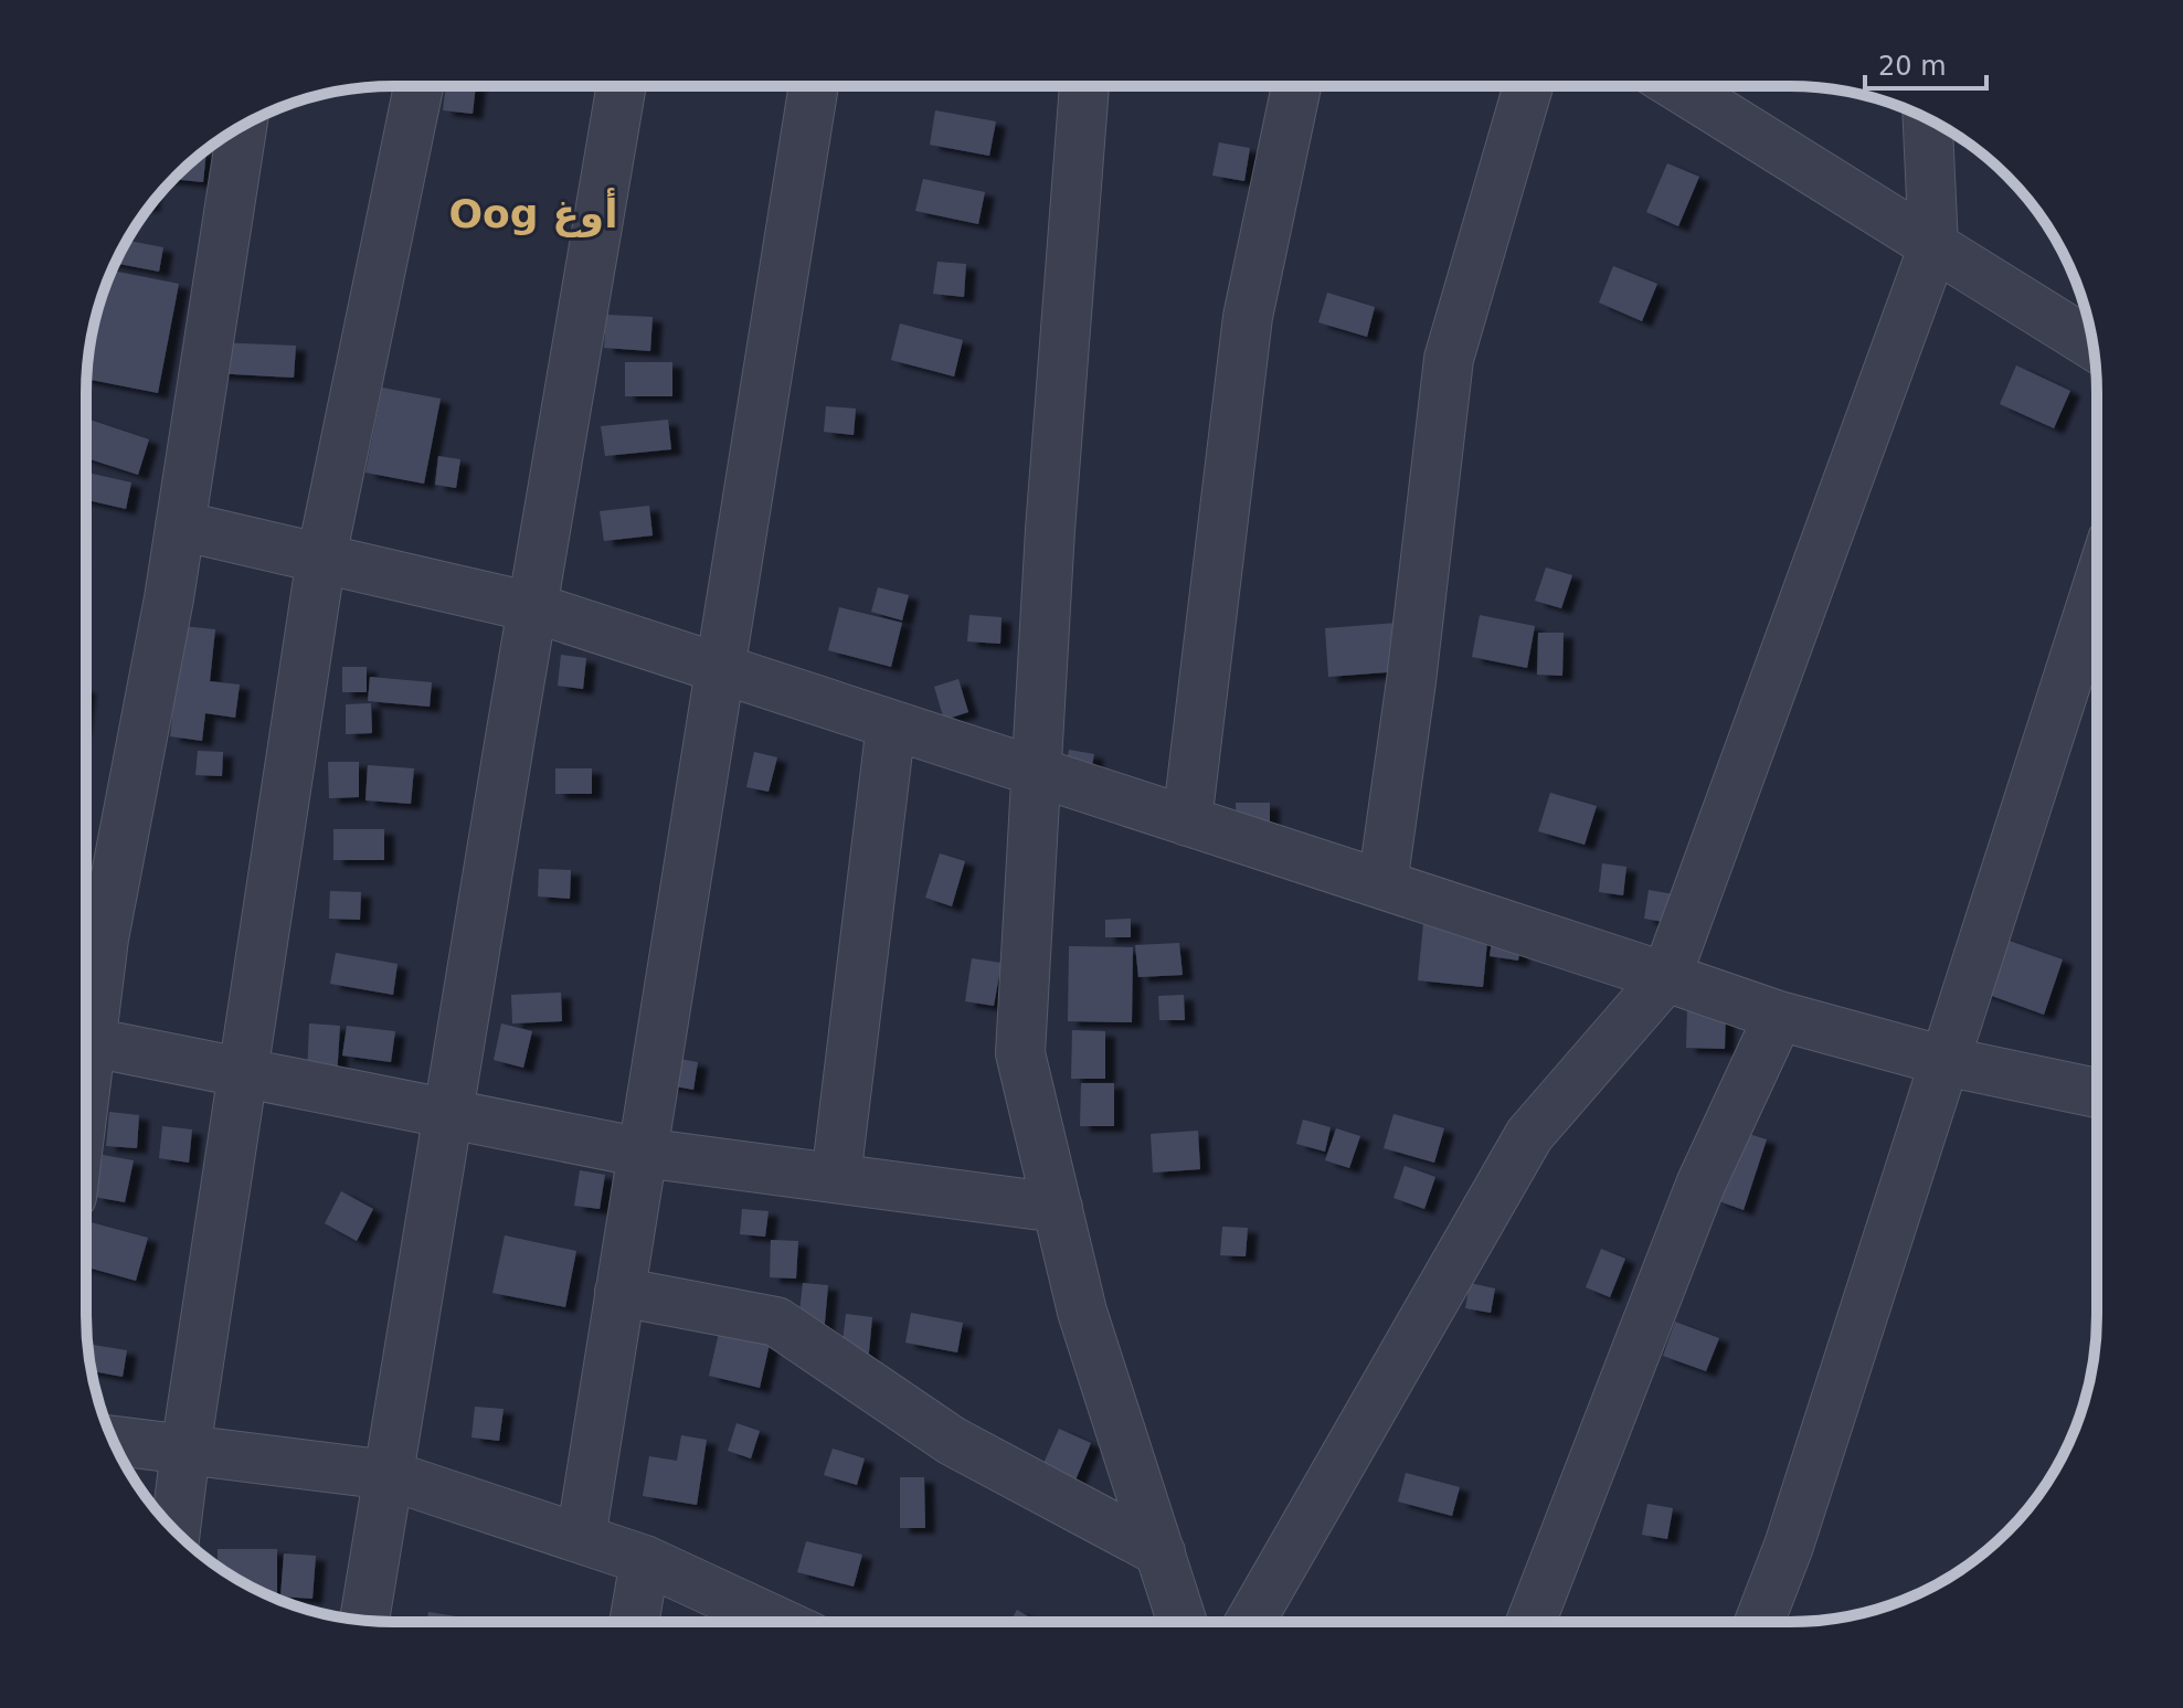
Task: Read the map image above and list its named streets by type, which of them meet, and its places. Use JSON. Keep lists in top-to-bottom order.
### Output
{
  "districts": ["Oog أوغ"],
  "scale_bar": "20 m"
}
